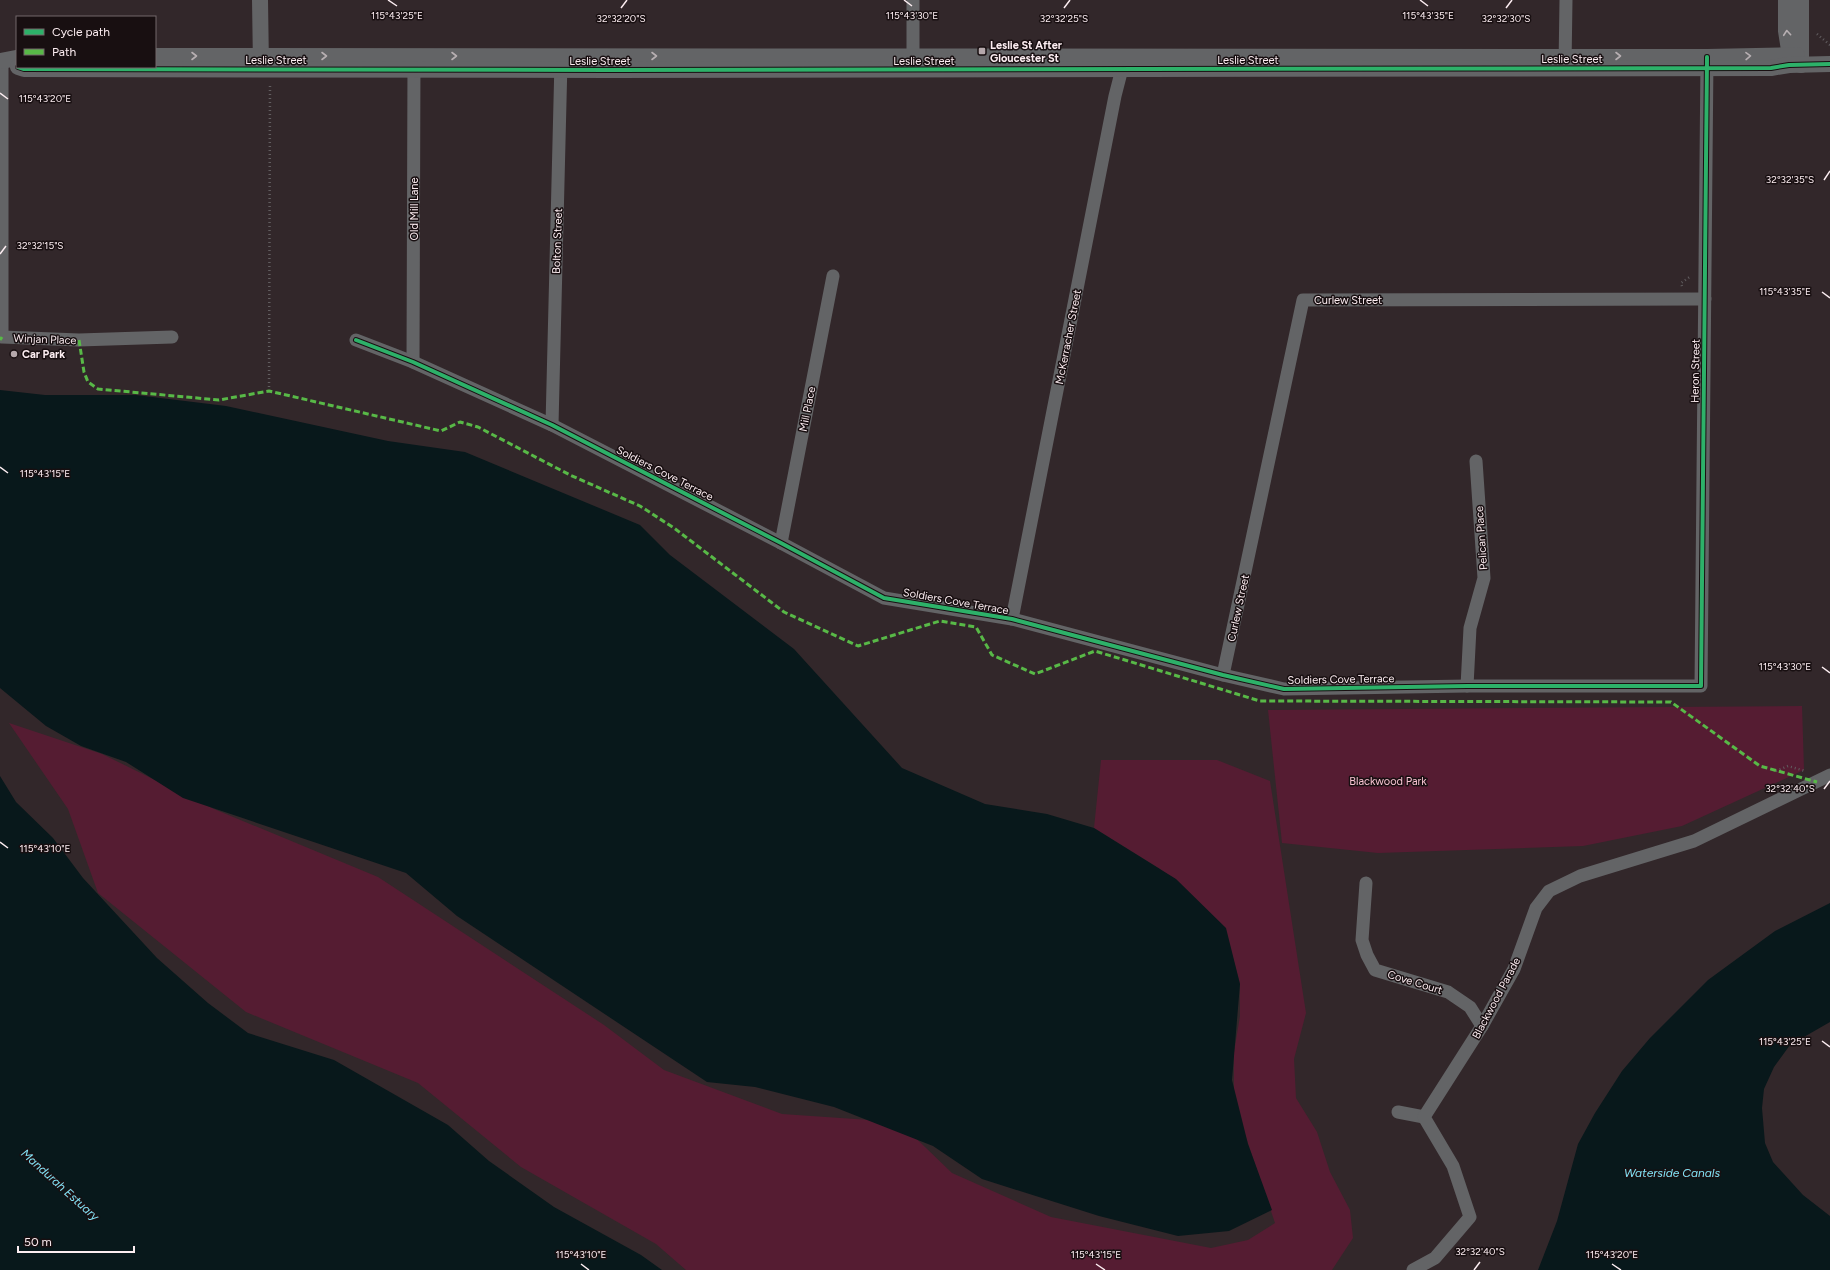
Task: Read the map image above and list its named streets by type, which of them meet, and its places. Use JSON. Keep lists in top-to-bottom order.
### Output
{
  "streets": {
    "street": [
      "Leslie Street",
      "Old Mill Lane",
      "Bolton Street",
      "Curlew Street",
      "McKerracher Street",
      "Winjan Place",
      "Heron Street",
      "Mill Place",
      "Soldiers Cove Terrace",
      "Pelican Place",
      "Cove Court",
      "Blackwood Parade"
    ]
  },
  "crossings": [
    ["Leslie Street", "Old Mill Lane"],
    ["Leslie Street", "Bolton Street"],
    ["Leslie Street", "McKerracher Street"],
    ["Leslie Street", "Winjan Place"],
    ["Leslie Street", "Heron Street"],
    ["Old Mill Lane", "Soldiers Cove Terrace"],
    ["Bolton Street", "Soldiers Cove Terrace"],
    ["Curlew Street", "Heron Street"],
    ["Curlew Street", "Soldiers Cove Terrace"],
    ["McKerracher Street", "Soldiers Cove Terrace"],
    ["Heron Street", "Soldiers Cove Terrace"],
    ["Mill Place", "Soldiers Cove Terrace"],
    ["Soldiers Cove Terrace", "Pelican Place"],
    ["Cove Court", "Blackwood Parade"]
  ],
  "water": ["Waterside Canals", "Mandurah Estuary"],
  "parks": ["Blackwood Park"],
  "places": {
    "transit": ["Leslie St After Gloucester St"],
    "other": ["Car Park"]
  },
  "legend": ["Cycle path", "Path"],
  "scale_bar": "50 m",
  "coordinates": [
    "115°43'25\"E",
    "115°43'30\"E",
    "115°43'35\"E",
    "32°32'20\"S",
    "32°32'25\"S",
    "32°32'30\"S",
    "115°43'20\"E",
    "32°32'35\"S",
    "32°32'15\"S",
    "115°43'15\"E",
    "32°32'40\"S",
    "115°43'10\"E"
  ]
}
